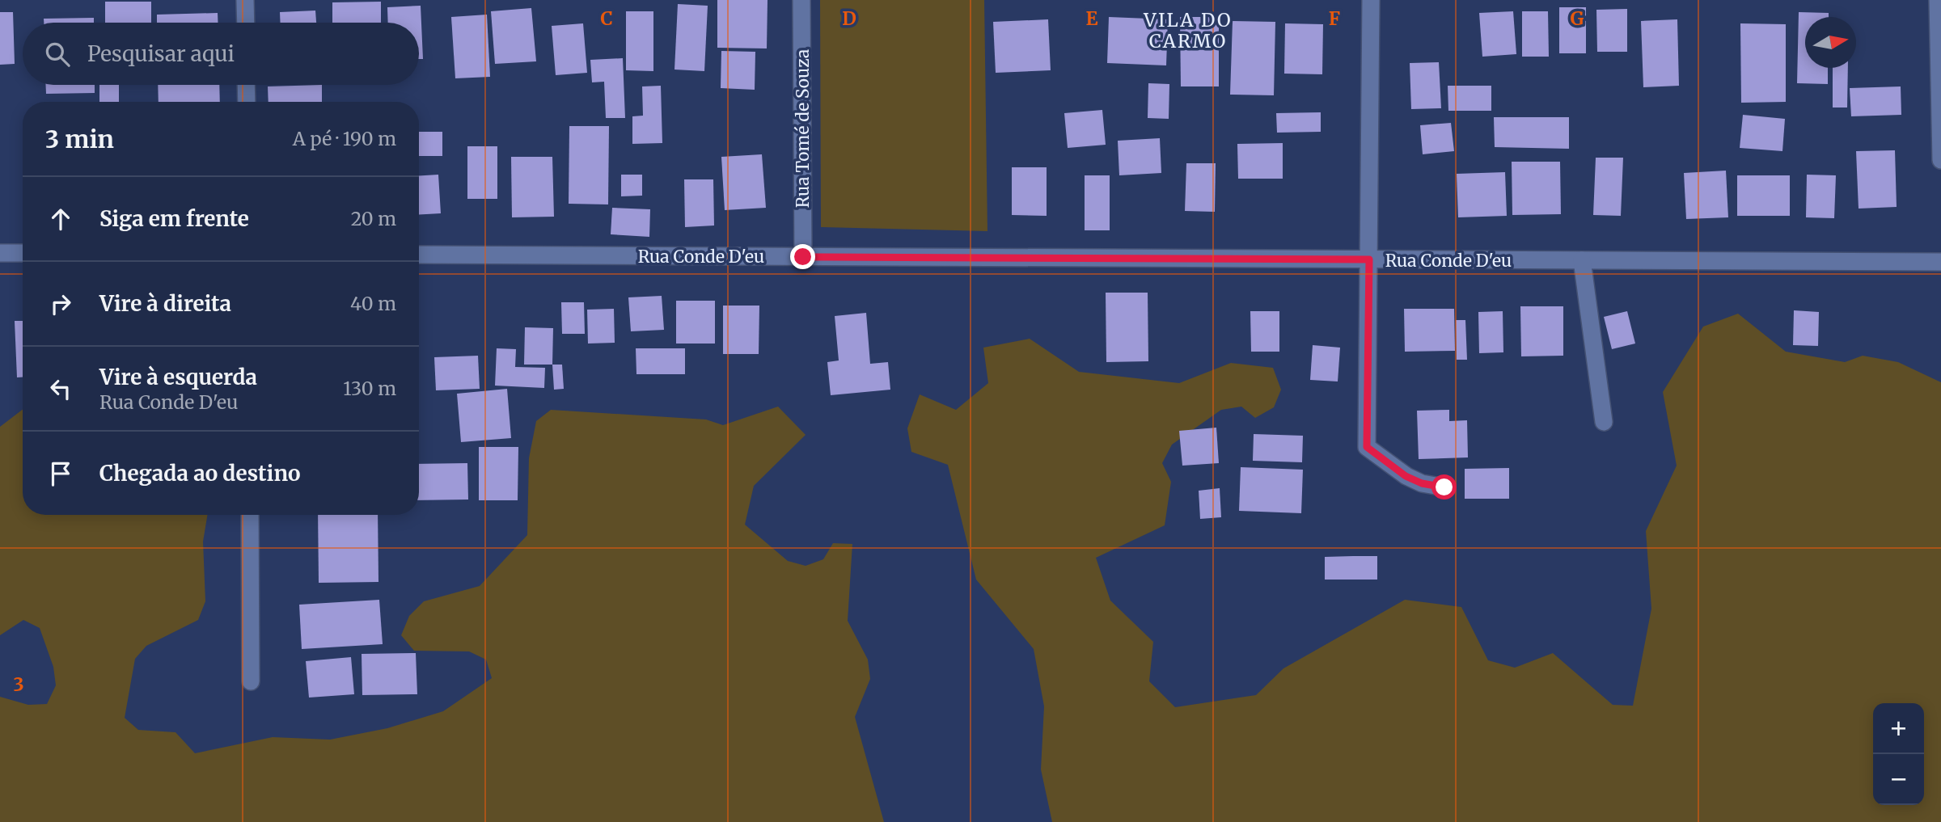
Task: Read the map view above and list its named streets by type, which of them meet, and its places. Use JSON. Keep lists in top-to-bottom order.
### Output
{
  "streets": {
    "street": ["Rua Tomé de Souza", "Rua Conde D'eu"]
  },
  "crossings": [
    ["Rua Tomé de Souza", "Rua Conde D'eu"]
  ],
  "districts": ["VILA DO CARMO"],
  "north": "right",
  "page": {
    "search": "Pesquisar aqui",
    "heading": ["3 min", "A pé · 190 m"],
    "list": [
      ["Siga em frente", "20 m"],
      ["Vire à direita", "40 m"],
      ["Vire à esquerda", "Rua Conde D'eu", "130 m"],
      "Chegada ao destino"
    ],
    "map_buttons": ["+", "−"]
  },
  "grid": {
    "columns": [
      "C",
      "D",
      "E",
      "F",
      "G"
    ],
    "rows": ["3"]
  }
}
